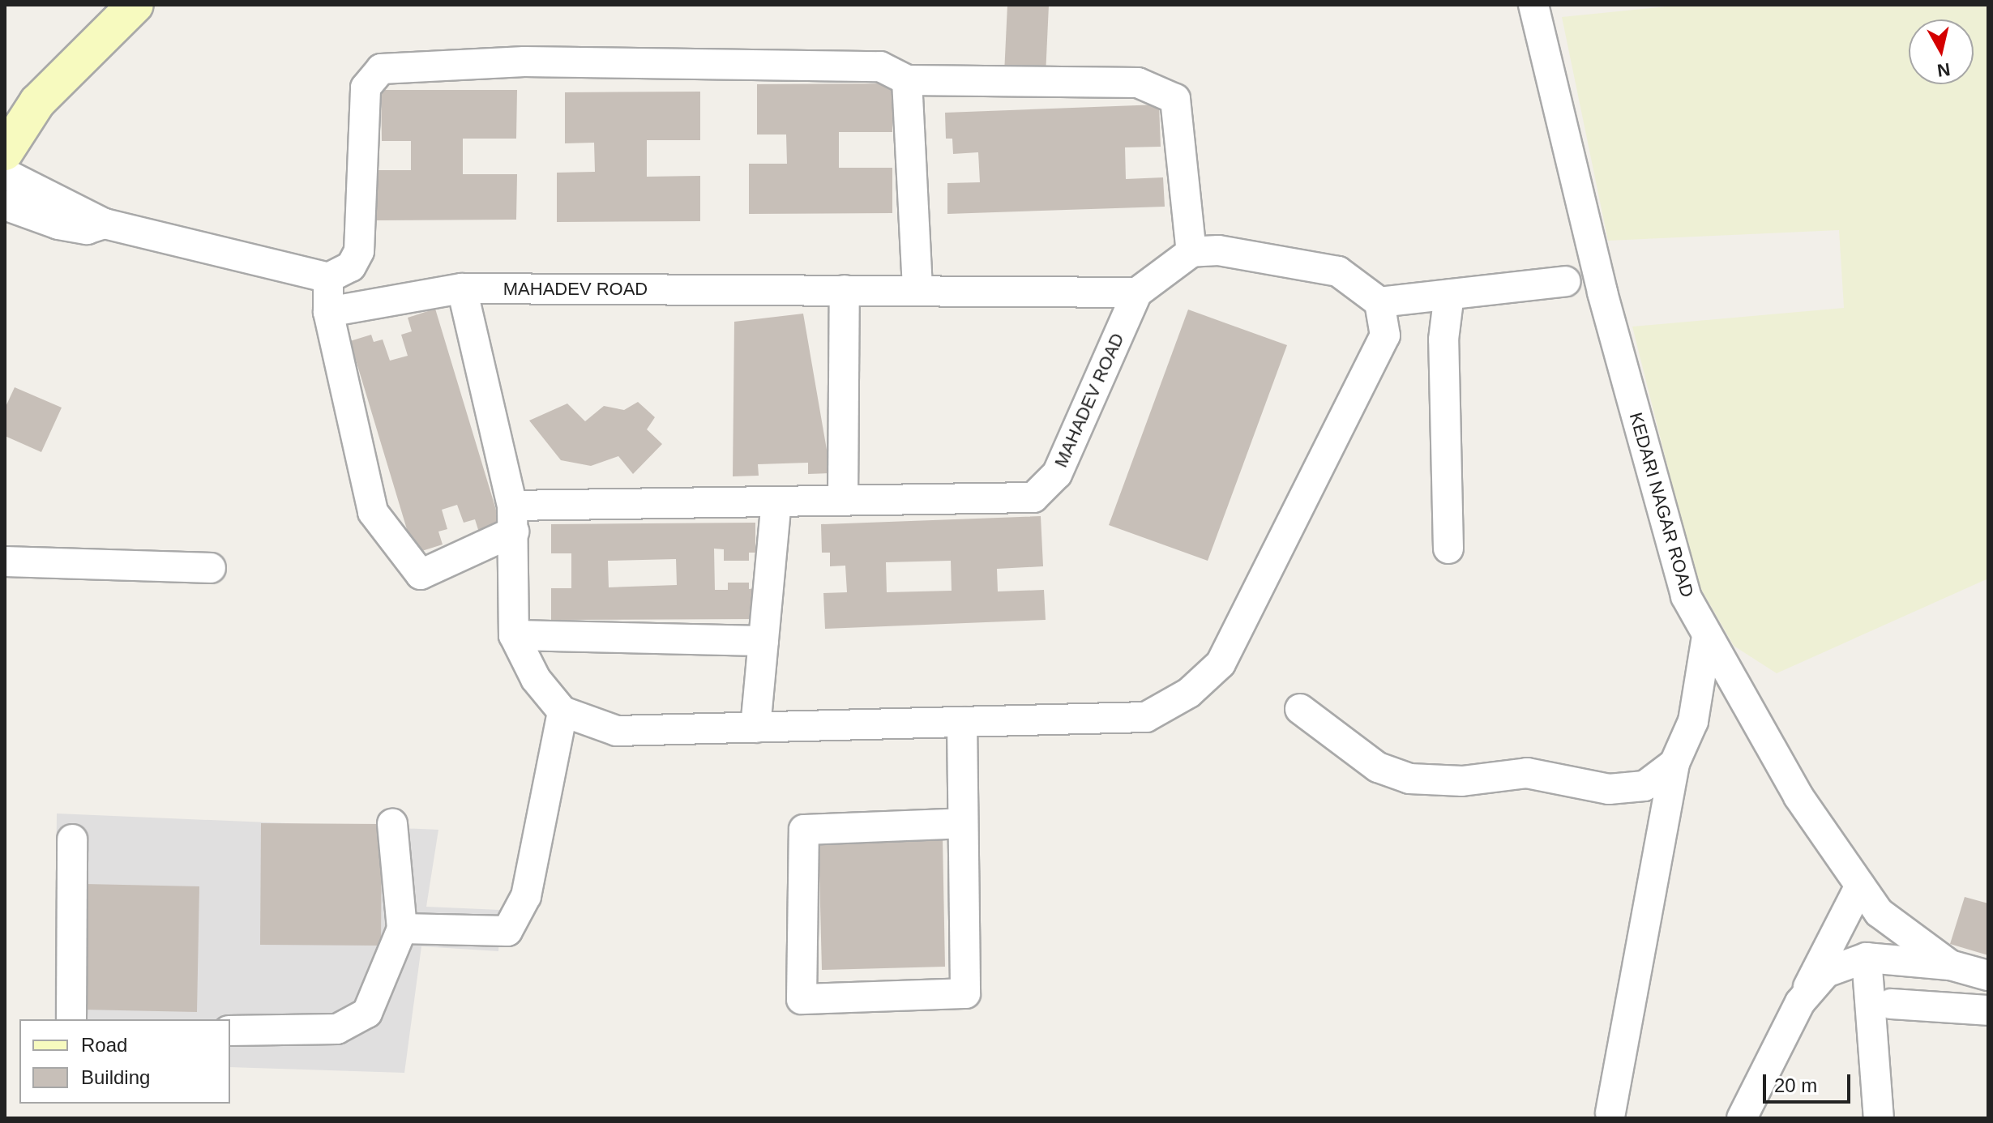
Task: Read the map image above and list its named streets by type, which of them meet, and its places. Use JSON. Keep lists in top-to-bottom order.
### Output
{
  "streets": {
    "street": ["MAHADEV ROAD", "KEDARI NAGAR ROAD"]
  },
  "legend": ["Road", "Building"],
  "scale_bar": "20 m",
  "north": "bottom"
}
